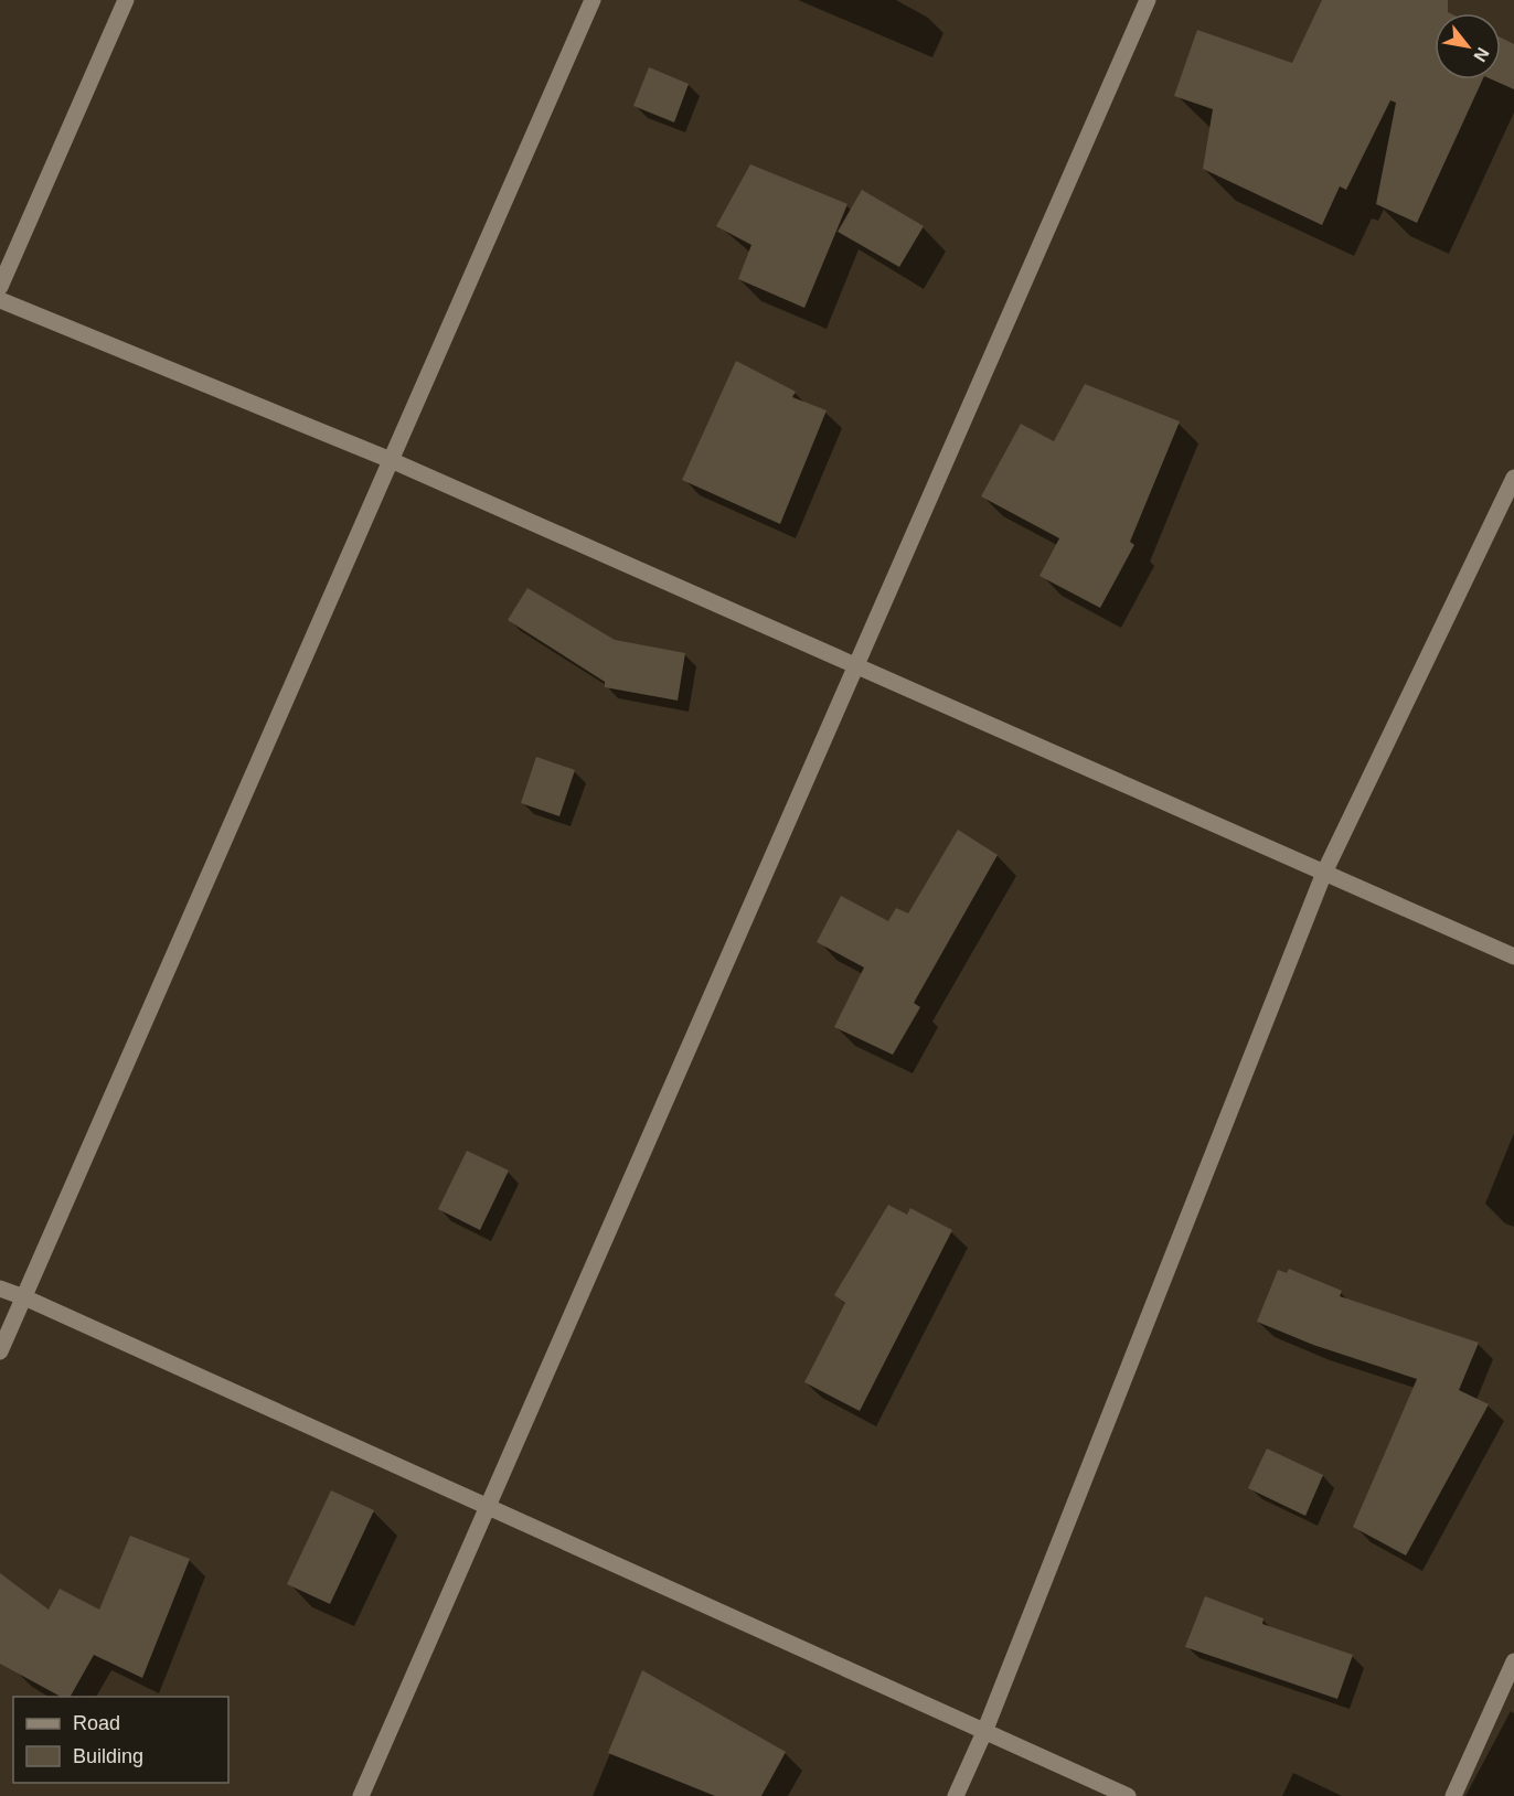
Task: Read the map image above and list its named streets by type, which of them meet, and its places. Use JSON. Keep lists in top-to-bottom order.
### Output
{
  "legend": ["Road", "Building"],
  "north": "bottom right"
}
